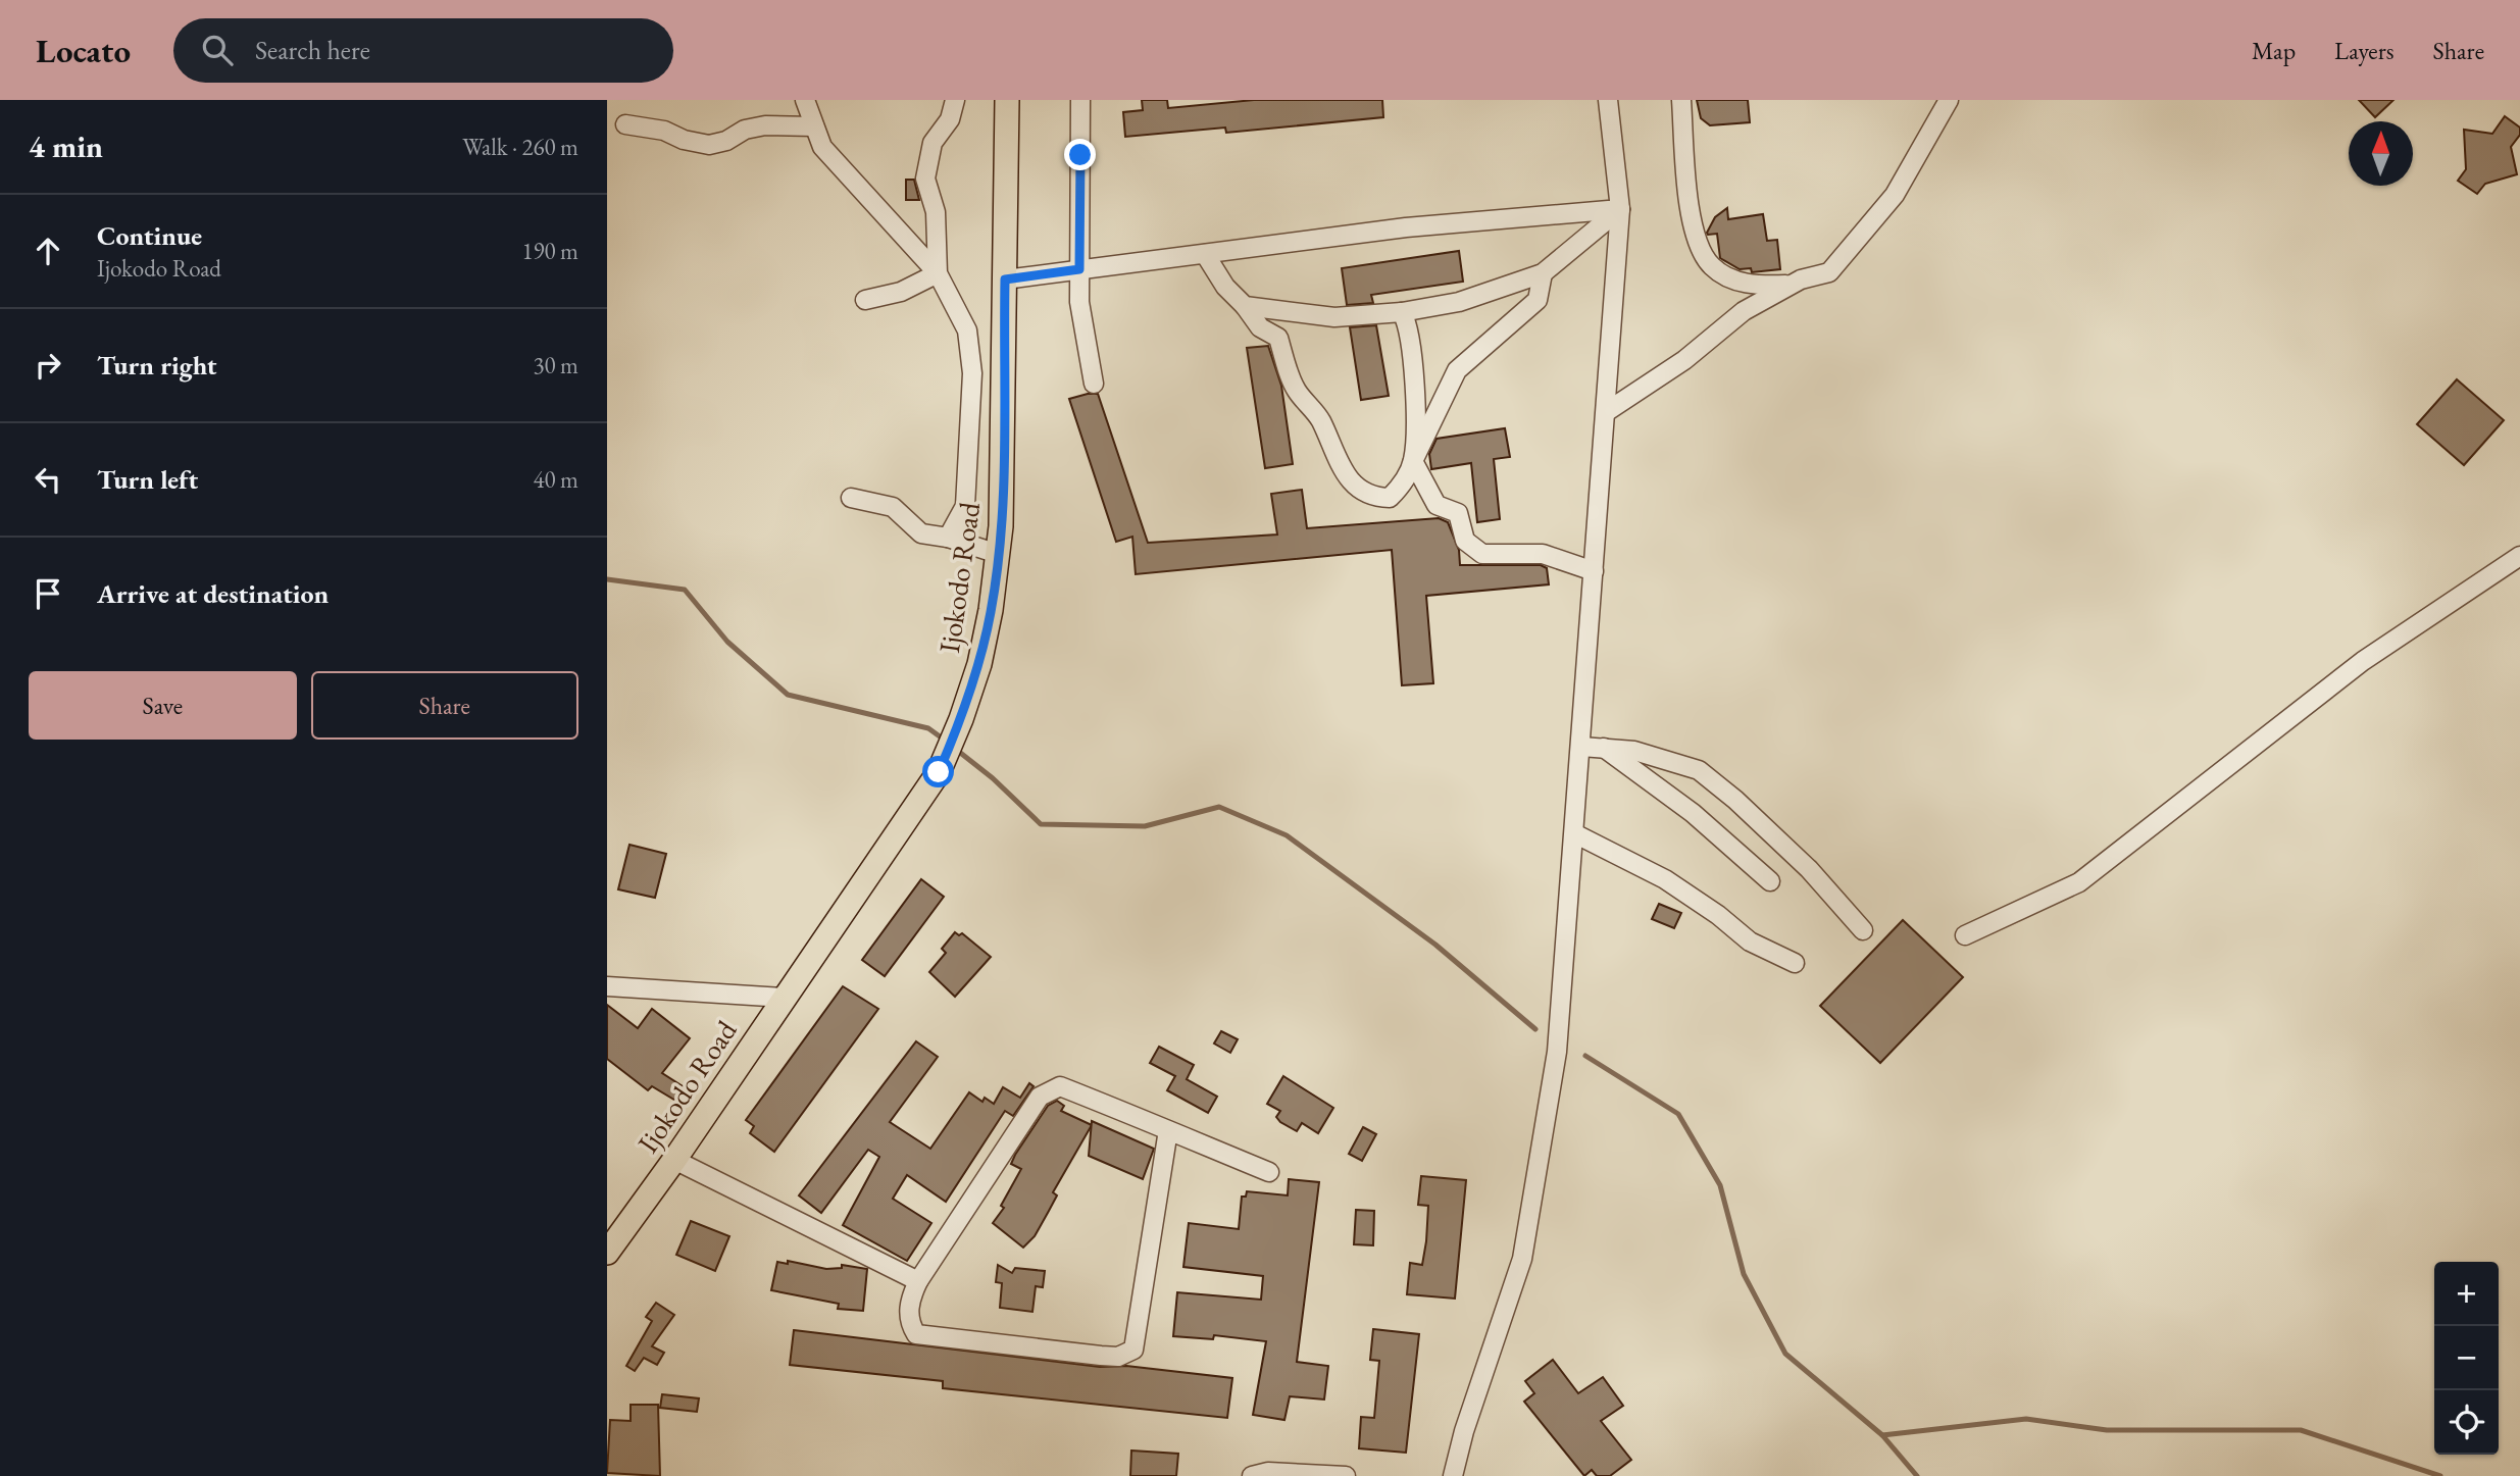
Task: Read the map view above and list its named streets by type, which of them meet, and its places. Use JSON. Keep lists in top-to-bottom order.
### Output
{
  "streets": {
    "main road": ["Ijokodo Road"]
  },
  "north": "top",
  "page": {
    "header": "Locato",
    "search": "Search here",
    "nav": ["Map", "Layers", "Share"],
    "heading": ["4 min", "Walk · 260 m"],
    "list": [
      ["Continue", "Ijokodo Road", "190 m"],
      ["Turn right", "30 m"],
      ["Turn left", "40 m"],
      "Arrive at destination"
    ],
    "buttons": ["Save", "Share"],
    "map_buttons": ["+", "−"]
  }
}
